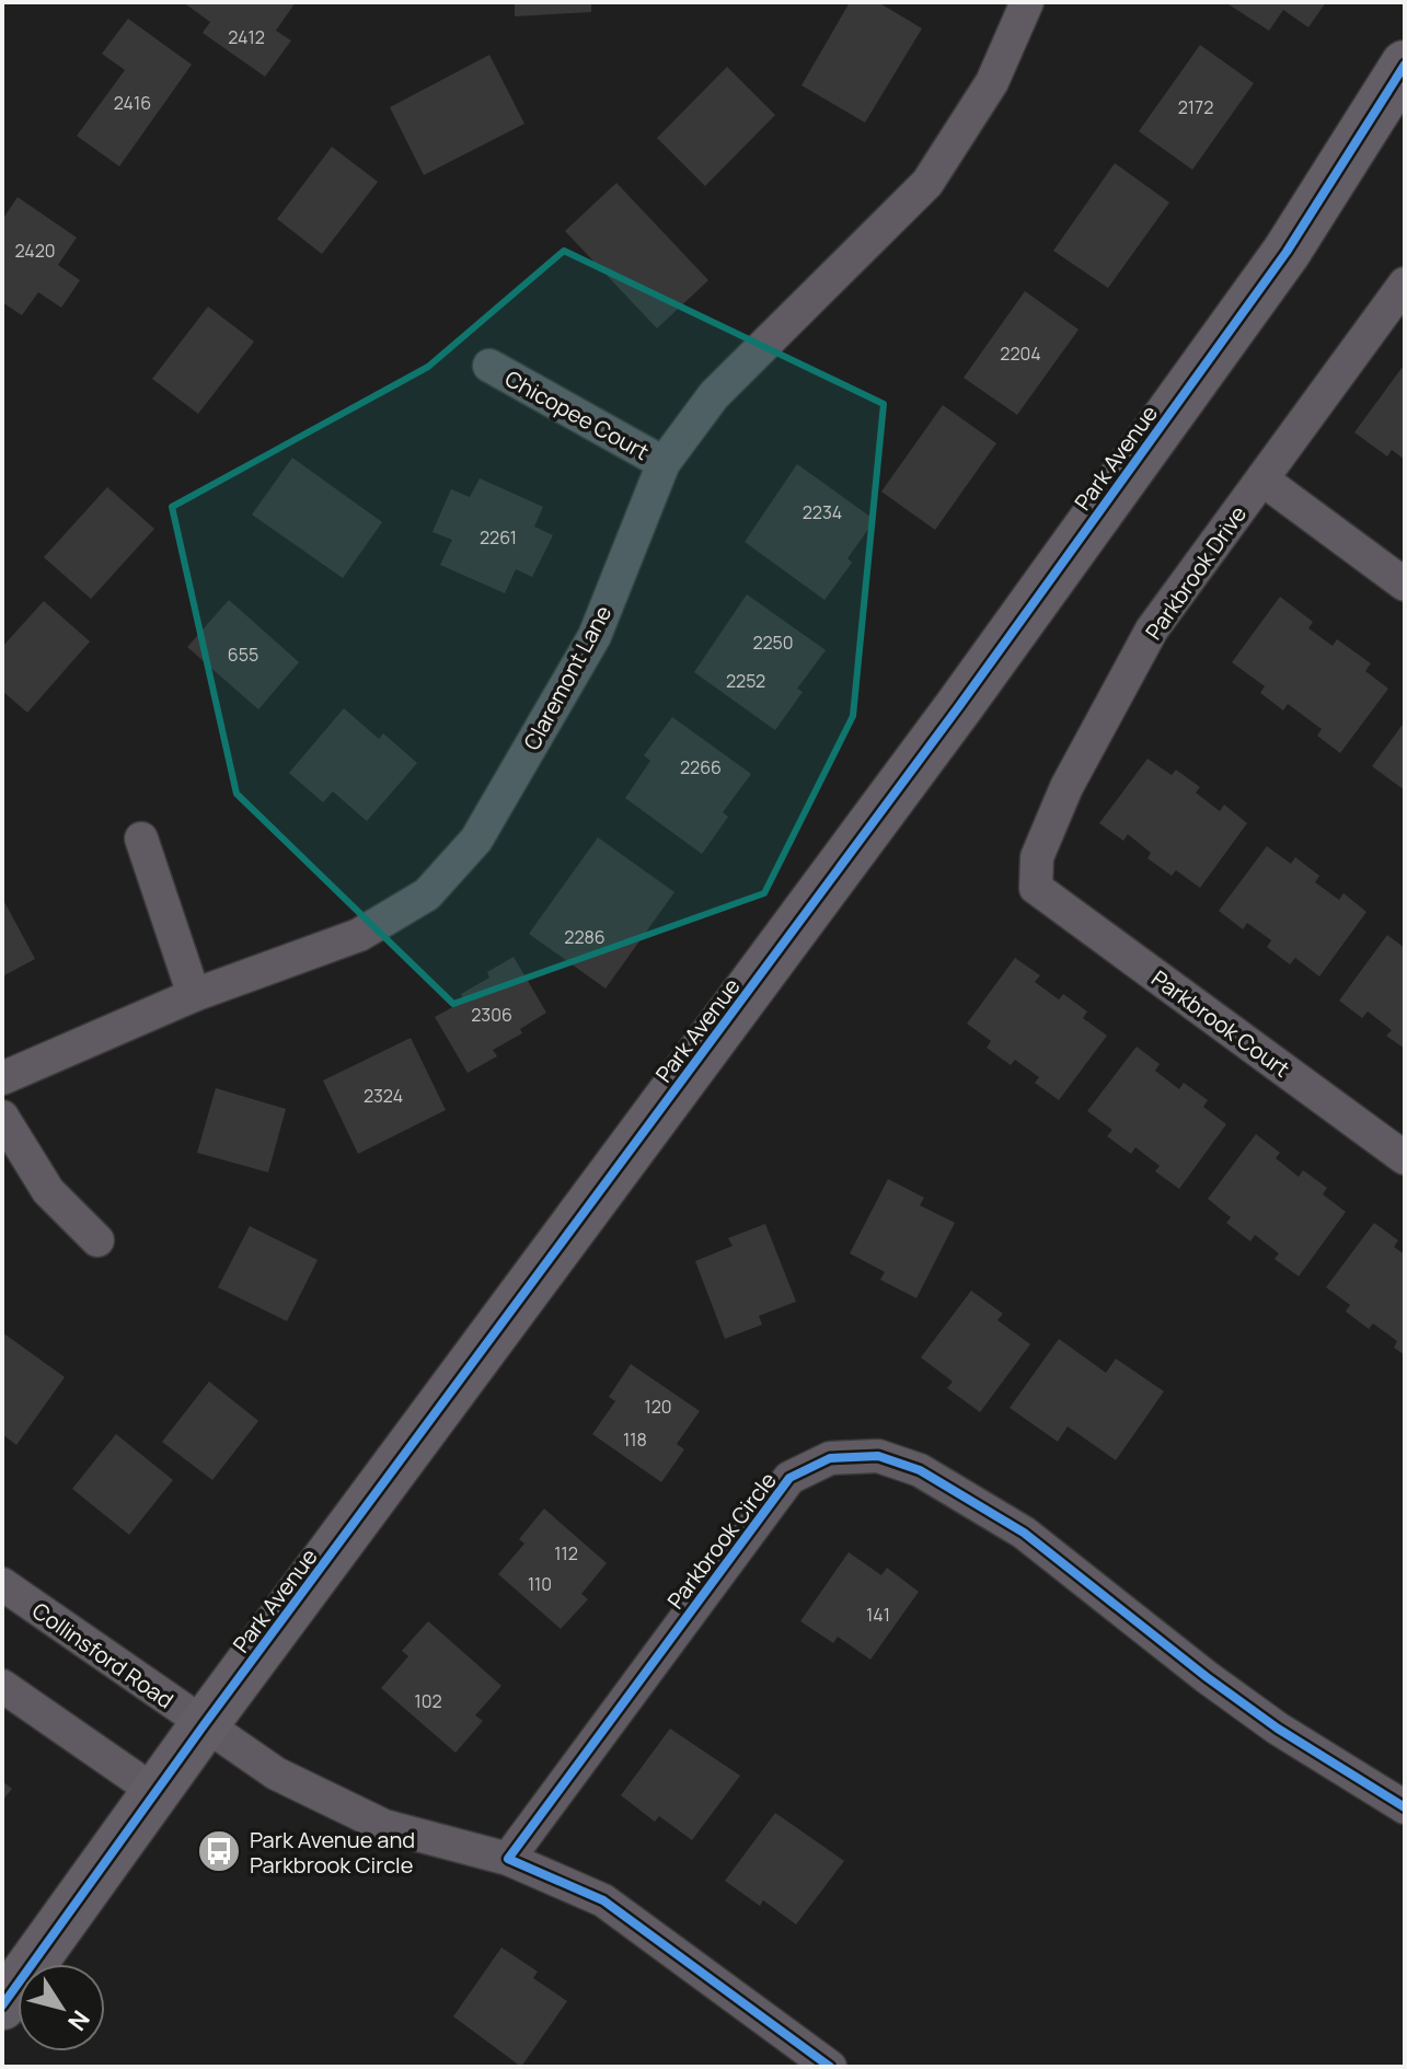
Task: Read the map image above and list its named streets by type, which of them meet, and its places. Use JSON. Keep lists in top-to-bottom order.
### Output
{
  "streets": {
    "main road": ["Park Avenue"],
    "street": [
      "Chicopee Court",
      "Parkbrook Drive",
      "Claremont Lane",
      "Parkbrook Court",
      "Parkbrook Circle",
      "Collinsford Road"
    ]
  },
  "crossings": [
    ["Chicopee Court", "Claremont Lane"],
    ["Park Avenue", "Collinsford Road"],
    ["Parkbrook Drive", "Parkbrook Court"]
  ],
  "places": {
    "bus stop": ["Park Avenue and Parkbrook Circle"]
  },
  "house_numbers": [
    "2412",
    "2416",
    "2172",
    "2420",
    "2204",
    "2234",
    "2261",
    "2250",
    "655",
    "2252",
    "2266",
    "2286",
    "2306",
    "2324",
    "120",
    "118",
    "112",
    "110",
    "141",
    "102"
  ],
  "north": "bottom right"
}
